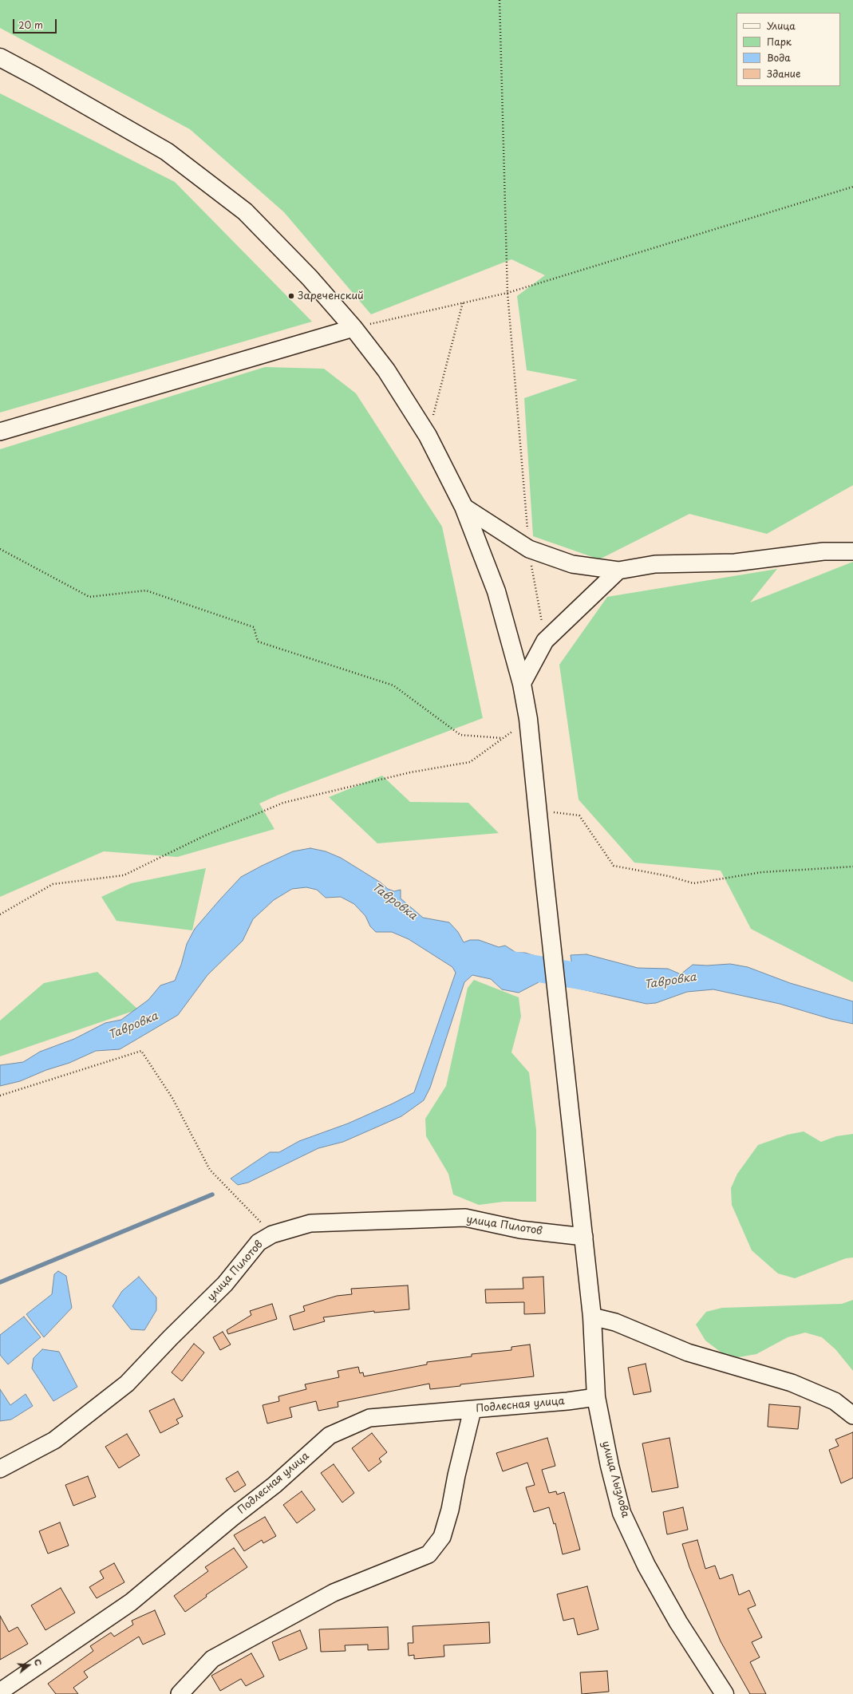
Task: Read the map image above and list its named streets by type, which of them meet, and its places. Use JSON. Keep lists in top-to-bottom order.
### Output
{
  "streets": {
    "street": ["улица Пилотов", "Подлесная улица", "улица Лызлова"]
  },
  "crossings": [
    ["улица Пилотов", "улица Лызлова"],
    ["Подлесная улица", "улица Лызлова"]
  ],
  "water": ["Тавровка"],
  "places": ["Зареченский"],
  "legend": [
    "Улица",
    "Парк",
    "Вода",
    "Здание"
  ],
  "scale_bar": "20 m",
  "north": "right"
}
